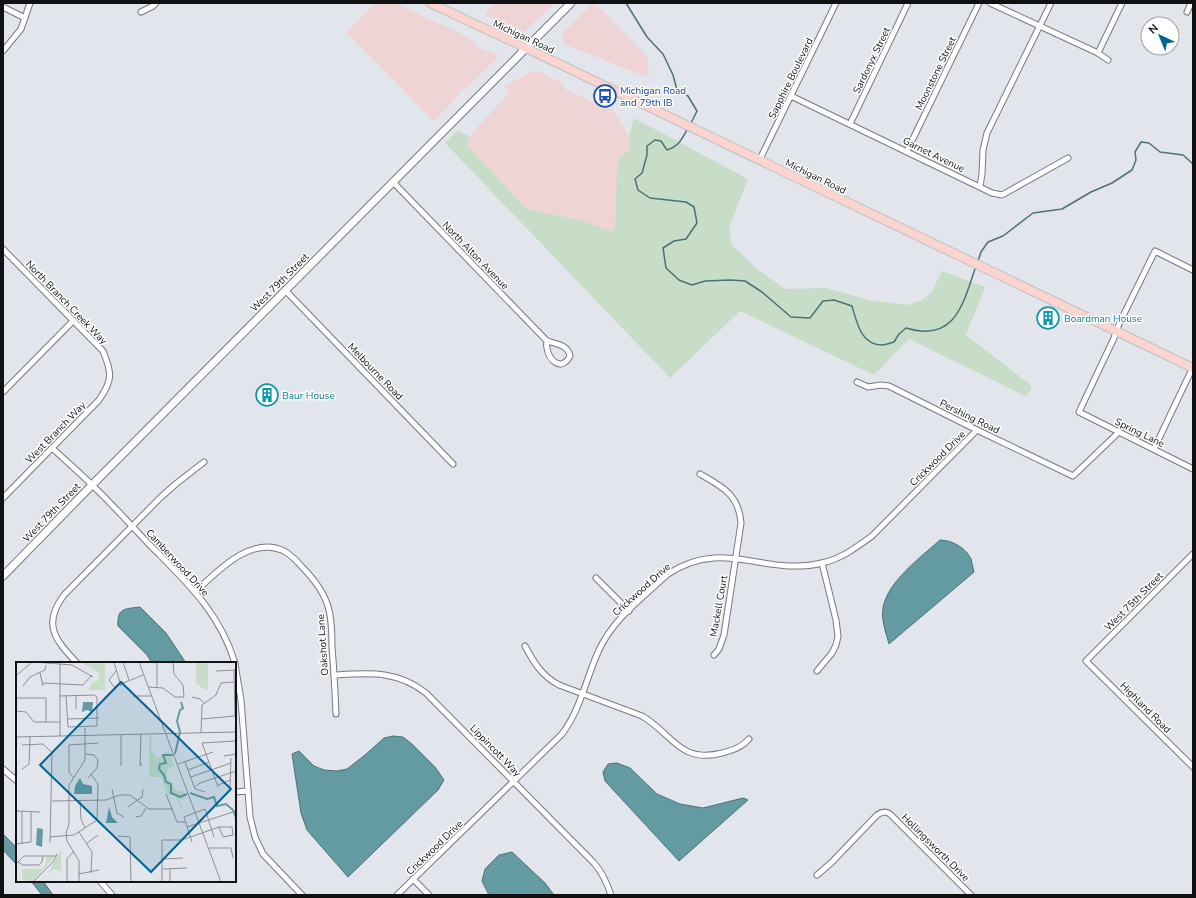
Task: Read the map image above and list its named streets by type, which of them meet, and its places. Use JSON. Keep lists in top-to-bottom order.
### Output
{
  "streets": {
    "main road": ["Michigan Road", "West 79th Street"],
    "street": [
      "Sardonyx Street",
      "Moonstone Street",
      "Sapphire Boulevard",
      "Garnet Avenue",
      "North Alton Avenue",
      "North Branch Creek Way",
      "Melbourne Road",
      "Pershing Road",
      "West Branch Way",
      "Spring Lane",
      "Crickwood Drive",
      "Camberwood Drive",
      "West 75th Street",
      "Mackell Court",
      "Oakshot Lane",
      "Highland Road",
      "Lippincott Way",
      "Hollingsworth Drive"
    ]
  },
  "crossings": [
    ["Michigan Road", "Sapphire Boulevard"],
    ["Michigan Road", "West 79th Street"],
    ["Michigan Road", "Spring Lane"],
    ["Sardonyx Street", "Garnet Avenue"],
    ["Moonstone Street", "Garnet Avenue"],
    ["Sapphire Boulevard", "Garnet Avenue"],
    ["North Alton Avenue", "West 79th Street"],
    ["West 79th Street", "Melbourne Road"],
    ["West 79th Street", "Camberwood Drive"],
    ["North Branch Creek Way", "West Branch Way"],
    ["Pershing Road", "Spring Lane"],
    ["Pershing Road", "Crickwood Drive"],
    ["West Branch Way", "Camberwood Drive"],
    ["Crickwood Drive", "Mackell Court"],
    ["Crickwood Drive", "Lippincott Way"],
    ["Camberwood Drive", "Oakshot Lane"],
    ["West 75th Street", "Highland Road"],
    ["Oakshot Lane", "Lippincott Way"]
  ],
  "places": {
    "bus stop": ["Michigan Road and 79th IB"],
    "building": ["Boardman House", "Baur House"]
  },
  "north": "top left"
}
